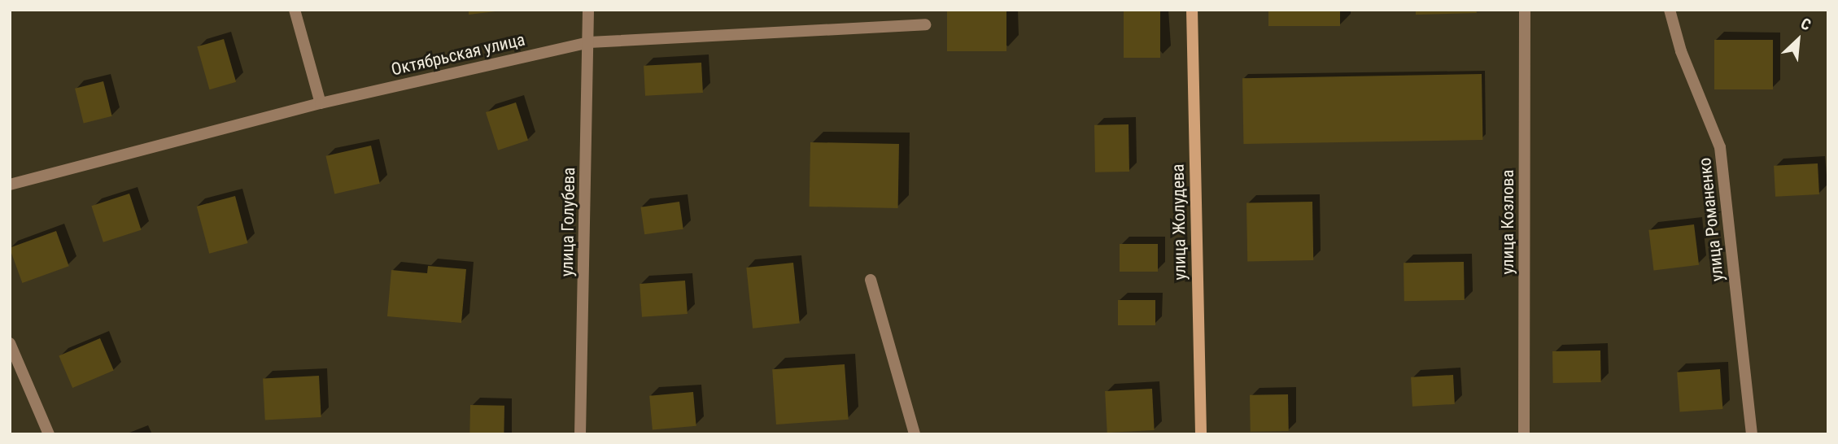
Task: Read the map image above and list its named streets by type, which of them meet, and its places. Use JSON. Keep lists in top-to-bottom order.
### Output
{
  "streets": {
    "main road": ["улица Жолудева"],
    "street": [
      "Октябрьская улица",
      "улица Романенко",
      "улица Голубева",
      "улица Козлова"
    ]
  },
  "crossings": [
    ["Октябрьская улица", "улица Голубева"]
  ],
  "north": "top right"
}
